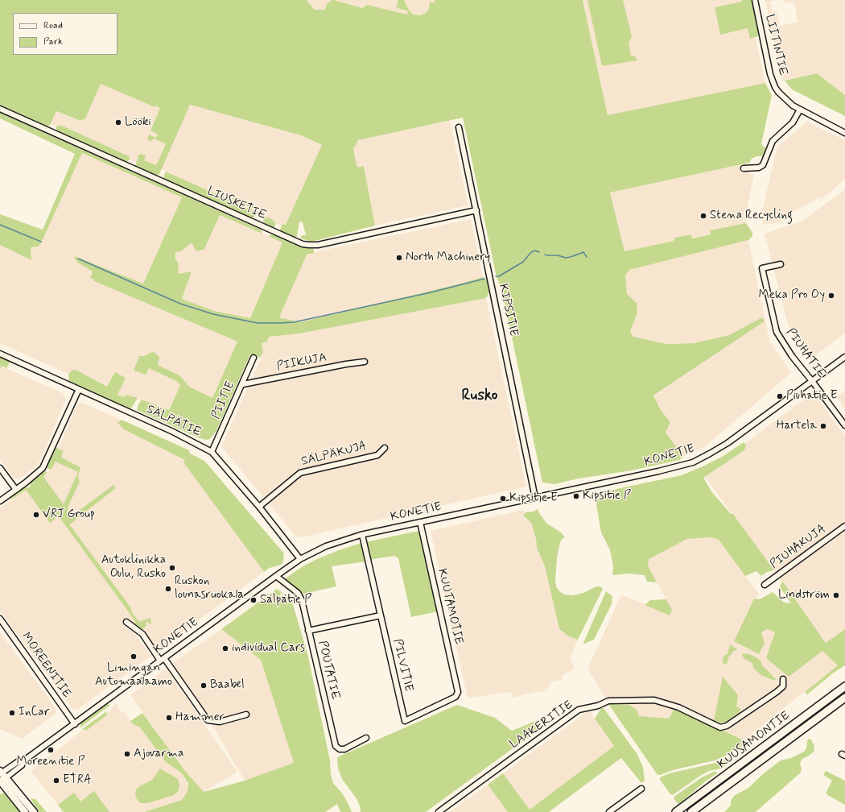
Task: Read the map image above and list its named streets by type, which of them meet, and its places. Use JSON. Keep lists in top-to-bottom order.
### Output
{
  "streets": {
    "highway": ["KUUSAMONTIE"],
    "street": [
      "LIITINTIE",
      "LIUSKETIE",
      "KIPSITIE",
      "PIUHATIE",
      "PIIKUJA",
      "PIITIE",
      "SÄLPÄTIE",
      "SÄLPÄKUJA",
      "KONETIE",
      "PIUHAKUJA",
      "KUUTAMOTIE",
      "MOREENITIE",
      "PILVITIE",
      "POUTATIE",
      "LAAKERITIE"
    ]
  },
  "crossings": [
    ["LIUSKETIE", "KIPSITIE"],
    ["KIPSITIE", "KONETIE"],
    ["PIUHATIE", "KONETIE"],
    ["PIIKUJA", "PIITIE"],
    ["PIITIE", "SÄLPÄTIE"],
    ["SÄLPÄTIE", "SÄLPÄKUJA"],
    ["SÄLPÄTIE", "KONETIE"],
    ["KONETIE", "KUUTAMOTIE"],
    ["KONETIE", "MOREENITIE"],
    ["KONETIE", "PILVITIE"],
    ["KONETIE", "POUTATIE"],
    ["KUUTAMOTIE", "PILVITIE"]
  ],
  "districts": ["Rusko"],
  "places": [
    "Lööki",
    "Stena Recycling",
    "North Machinery",
    "Meka Pro Oy",
    "Piuhatie E",
    "Hartela",
    "Kipsitie P",
    "Kipsitie E",
    "VRJ Group",
    "Autoklinikka Oulu, Rusko",
    "Ruskon lounasruokala",
    "Lindström",
    "Sälpätie P",
    "individual Cars",
    "Limingan Automaalaamo",
    "Baabel",
    "InCar",
    "Hammer",
    "Moreenitie P",
    "Ajovarma",
    "ETRA"
  ],
  "legend": ["Road", "Park"]
}
